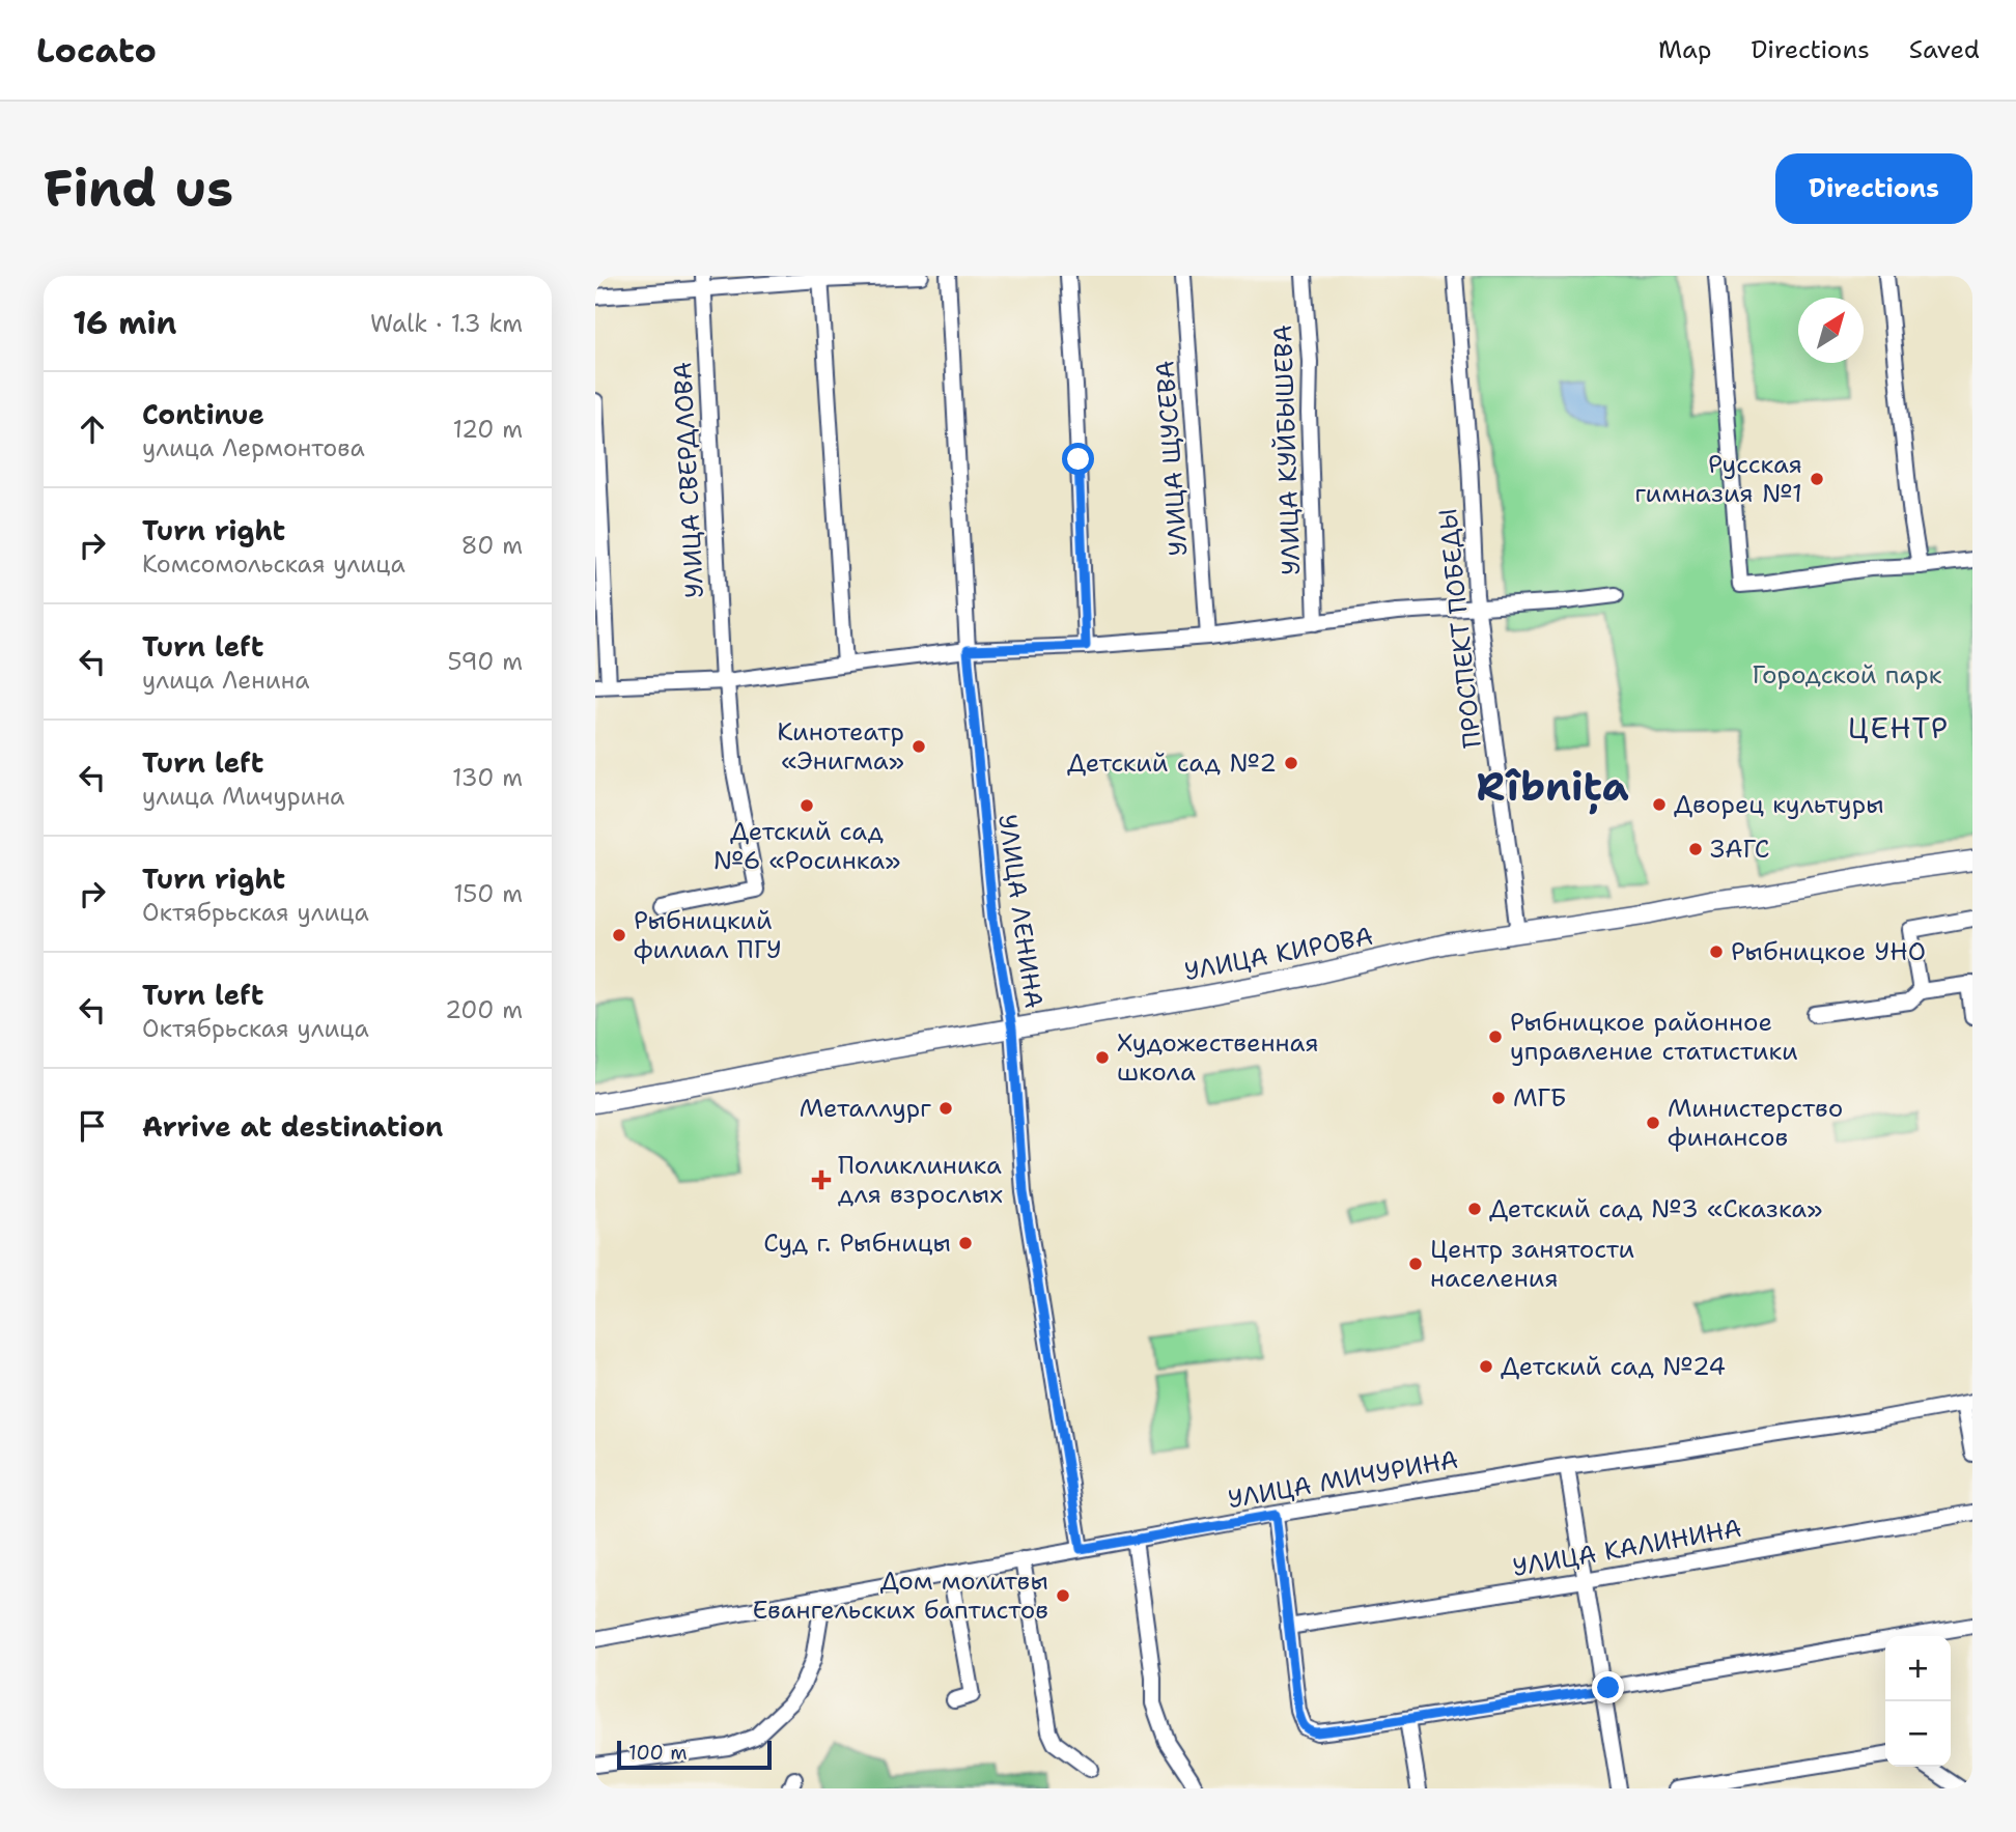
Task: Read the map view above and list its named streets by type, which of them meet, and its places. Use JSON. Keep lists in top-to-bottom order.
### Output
{
  "streets": {
    "main road": ["УЛИЦА КИРОВА"],
    "street": [
      "УЛИЦА КУЙБЫШЕВА",
      "УЛИЦА ЩУСЕВА",
      "УЛИЦА СВЕРДЛОВА",
      "ПРОСПЕКТ ПОБЕДЫ",
      "УЛИЦА ЛЕНИНА",
      "УЛИЦА МИЧУРИНА",
      "УЛИЦА КАЛИНИНА"
    ]
  },
  "crossings": [
    ["ПРОСПЕКТ ПОБЕДЫ", "УЛИЦА КИРОВА"],
    ["УЛИЦА ЛЕНИНА", "УЛИЦА КИРОВА"],
    ["УЛИЦА ЛЕНИНА", "УЛИЦА МИЧУРИНА"]
  ],
  "districts": ["ЦЕНТР", "Rîbnița"],
  "parks": ["Городской парк"],
  "places": {
    "other": [
      "Русская гимназия №1",
      "Кинотеатр «Энигма»",
      "Детский сад №2",
      "Дворец культуры",
      "Детский сад №6 «Росинка»",
      "ЗАГС",
      "Рыбницкий филиал ПГУ",
      "Рыбницкое УНО",
      "Рыбницкое районное управление статистики",
      "Художественная школа",
      "МГБ",
      "Металлург",
      "Министерство финансов",
      "Детский сад №3 «Сказка»",
      "Суд г. Рыбницы",
      "Центр занятости населения",
      "Детский сад №24",
      "Дом молитвы Евангельских баптистов"
    ],
    "health": ["Поликлиника для взрослых"]
  },
  "scale_bar": "100 m",
  "north": "top right",
  "page": {
    "header": "Locato",
    "nav": ["Map", "Directions", "Saved"],
    "buttons": "Directions",
    "title": "Find us",
    "heading": ["16 min", "Walk · 1.3 km"],
    "list": [
      ["Continue", "улица Лермонтова", "120 m"],
      ["Turn right", "Комсомольская улица", "80 m"],
      ["Turn left", "улица Ленина", "590 m"],
      ["Turn left", "улица Мичурина", "130 m"],
      ["Turn right", "Октябрьская улица", "150 m"],
      ["Turn left", "Октябрьская улица", "200 m"],
      "Arrive at destination"
    ],
    "map_buttons": ["+", "−"],
    "scale": "100 m"
  }
}
